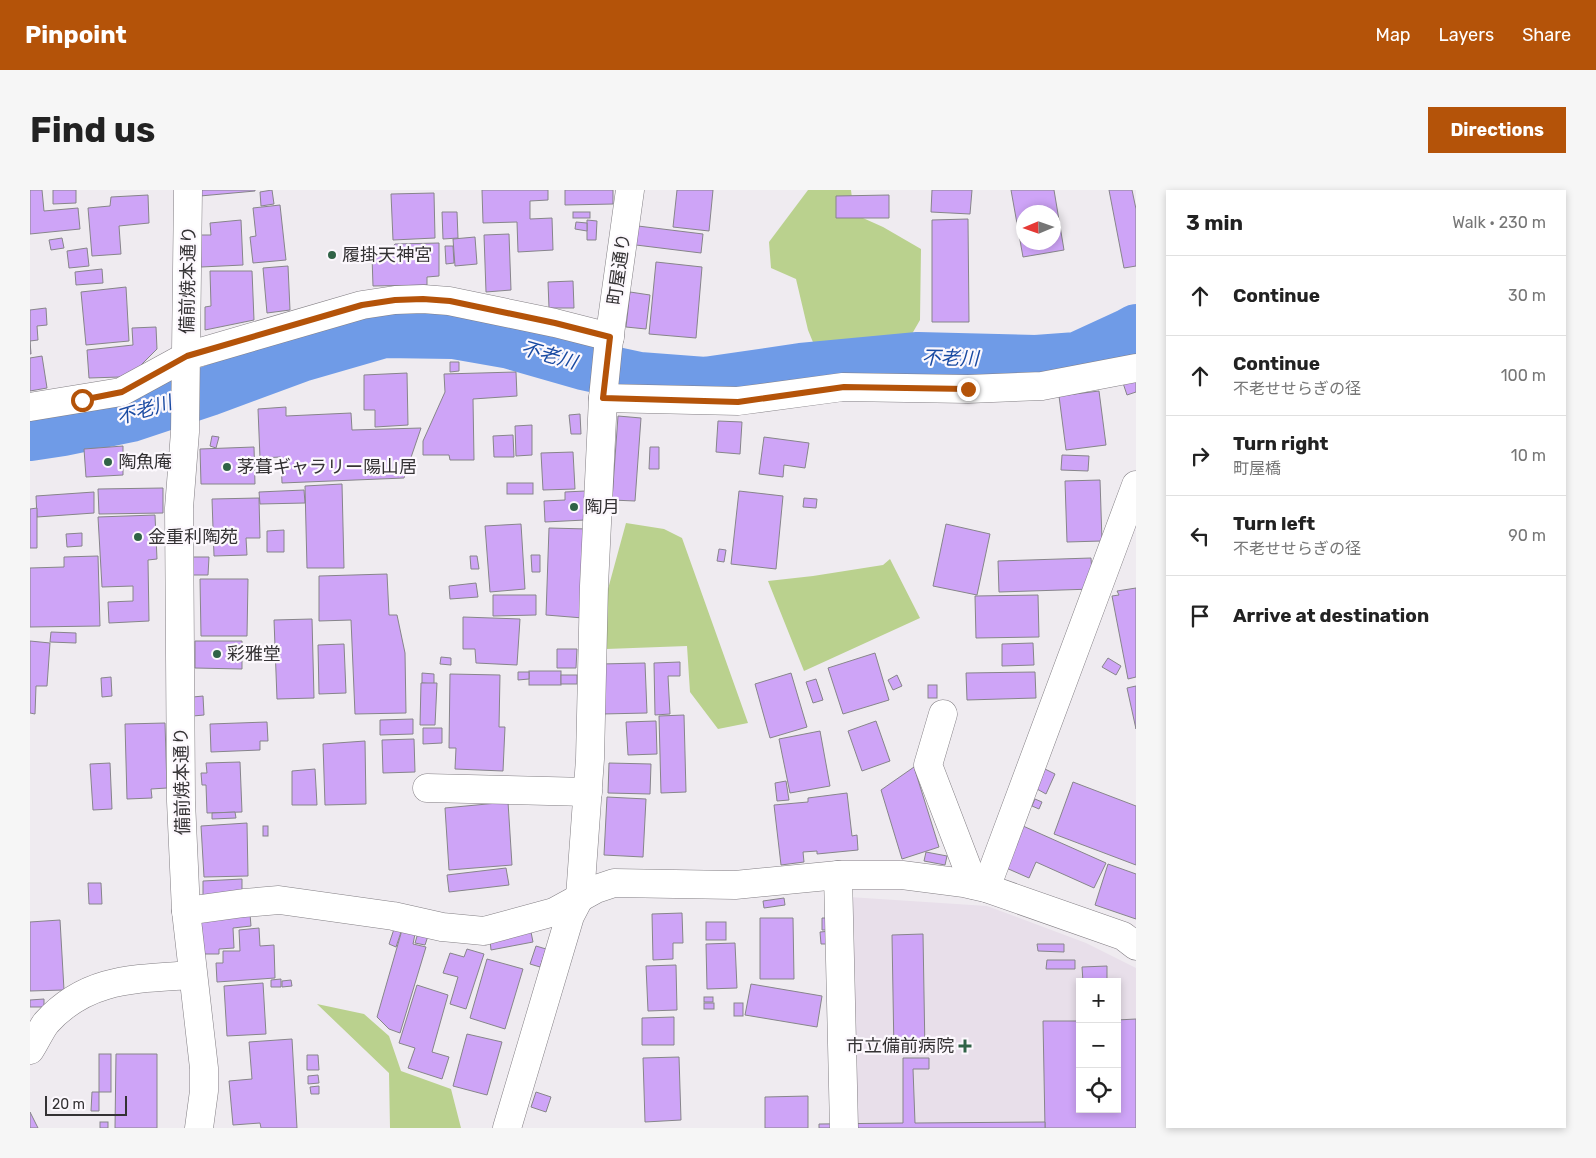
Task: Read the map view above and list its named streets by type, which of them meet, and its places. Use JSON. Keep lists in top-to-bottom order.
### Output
{
  "streets": {
    "street": ["町屋通り", "備前焼本通り"]
  },
  "water": ["不老川"],
  "places": {
    "other": [
      "履掛天神宮",
      "陶魚庵",
      "茅葺ギャラリー陽山居",
      "陶月",
      "金重利陶苑",
      "彩雅堂"
    ],
    "health": ["市立備前病院"]
  },
  "scale_bar": "20 m",
  "north": "left",
  "page": {
    "header": "Pinpoint",
    "nav": ["Map", "Layers", "Share"],
    "buttons": "Directions",
    "title": "Find us",
    "heading": ["3 min", "Walk · 230 m"],
    "list": [
      ["Continue", "30 m"],
      ["Continue", "不老せせらぎの径", "100 m"],
      ["Turn right", "町屋橋", "10 m"],
      ["Turn left", "不老せせらぎの径", "90 m"],
      "Arrive at destination"
    ],
    "map_buttons": ["+", "−"],
    "scale": "20 m"
  }
}
